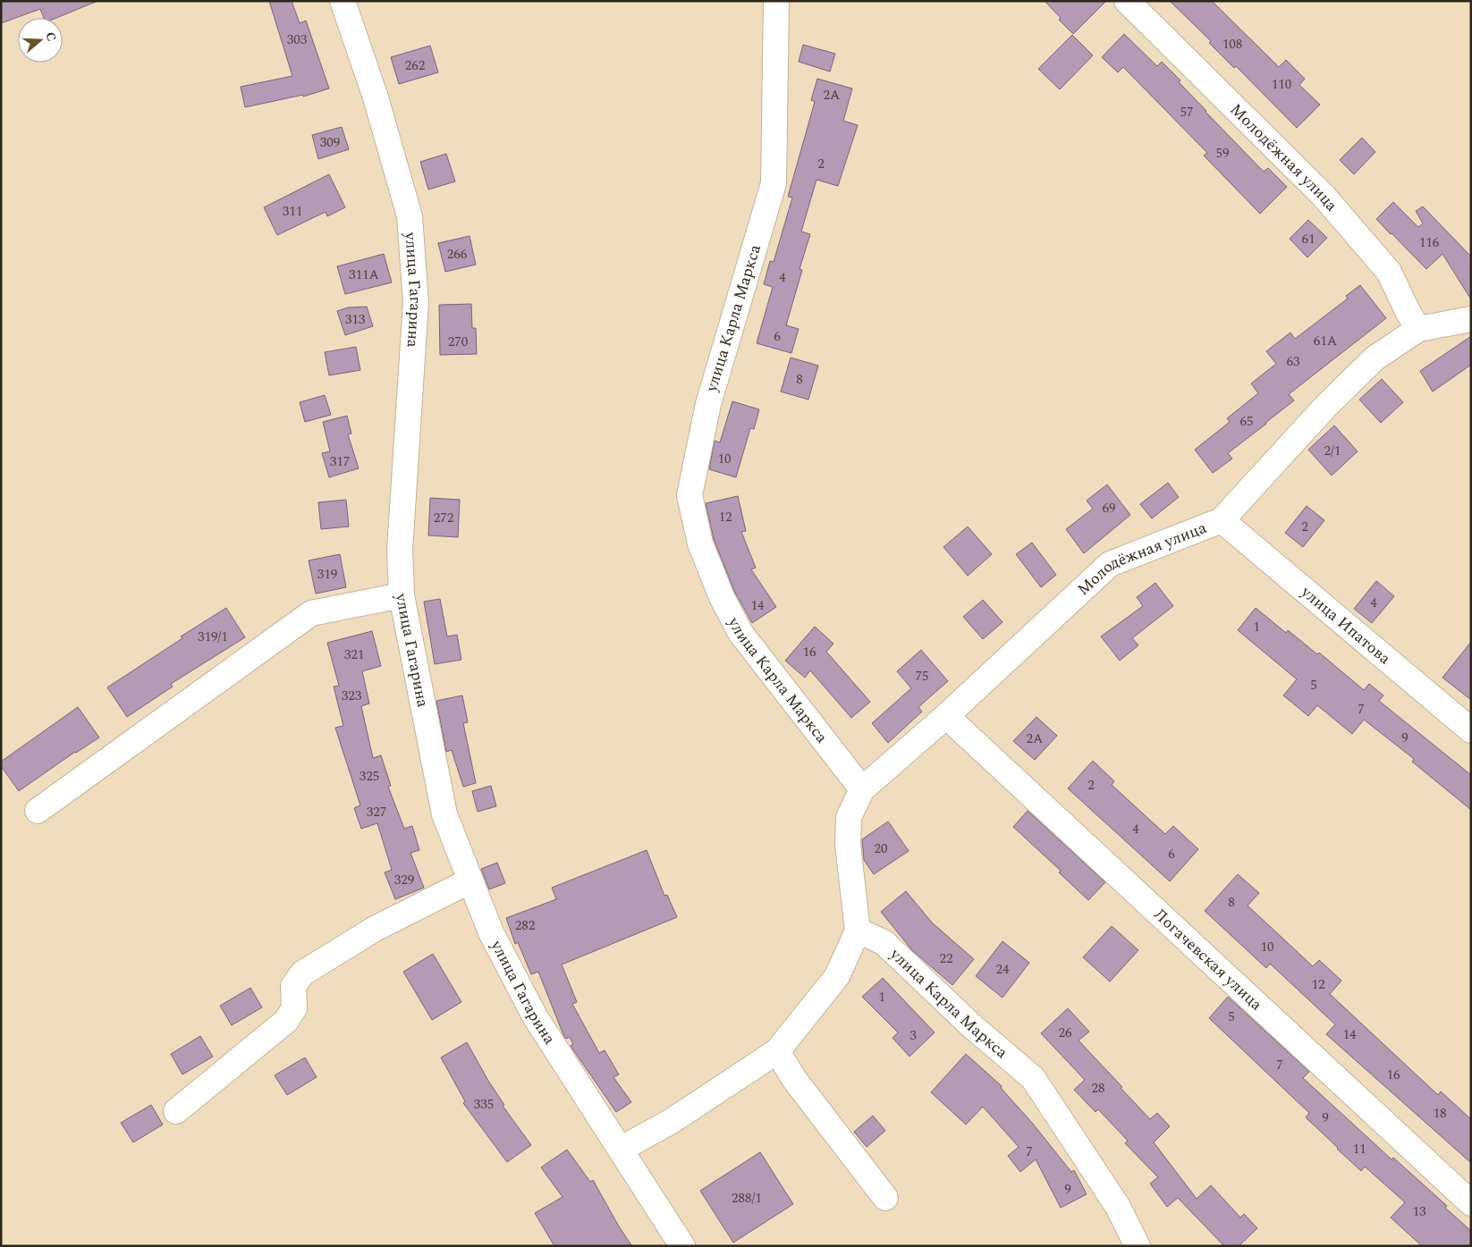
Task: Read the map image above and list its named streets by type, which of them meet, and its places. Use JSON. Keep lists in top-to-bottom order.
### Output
{
  "streets": {
    "street": [
      "Молодёжная улица",
      "улица Гагарина",
      "улица Карла Маркса",
      "улица Ипатова",
      "Логачевская улица"
    ]
  },
  "crossings": [
    ["Молодёжная улица", "улица Карла Маркса"],
    ["Молодёжная улица", "улица Ипатова"],
    ["Молодёжная улица", "Логачевская улица"]
  ],
  "house_numbers": [
    "303",
    "108",
    "262",
    "110",
    "2А",
    "57",
    "309",
    "59",
    "2",
    "311",
    "61",
    "116",
    "266",
    "311А",
    "4",
    "313",
    "6",
    "61А",
    "270",
    "63",
    "8",
    "65",
    "2/1",
    "10",
    "317",
    "69",
    "12",
    "272",
    "2",
    "319",
    "4",
    "14",
    "1",
    "319/1",
    "16",
    "321",
    "75",
    "5",
    "323",
    "7",
    "9",
    "2А",
    "325",
    "2",
    "327",
    "4",
    "20",
    "6",
    "329",
    "8",
    "282",
    "10",
    "22",
    "24",
    "12",
    "1",
    "5",
    "26",
    "14",
    "3",
    "7",
    "16",
    "28",
    "335",
    "18",
    "9",
    "11",
    "7",
    "9",
    "288/1",
    "13"
  ],
  "north": "right"
}
